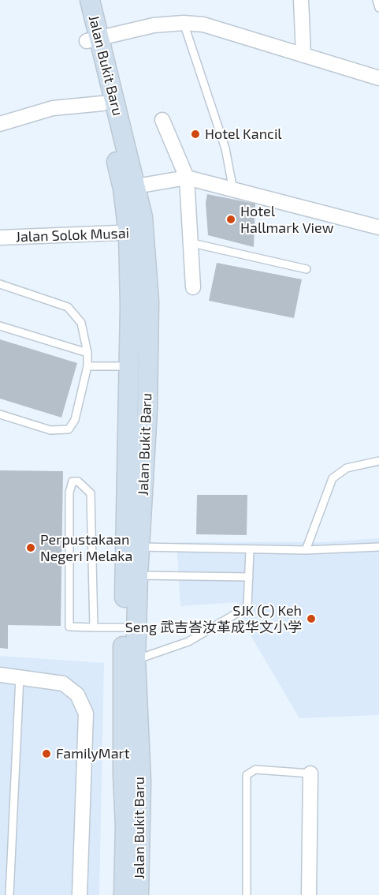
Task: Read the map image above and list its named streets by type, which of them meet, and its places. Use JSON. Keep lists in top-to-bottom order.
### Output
{
  "streets": {
    "main road": ["Jalan Bukit Baru"],
    "street": ["Jalan Solok Musai"]
  },
  "crossings": [
    ["Jalan Bukit Baru", "Jalan Solok Musai"]
  ],
  "places": [
    "Hotel Kancil",
    "Hotel Hallmark View",
    "Perpustakaan Negeri Melaka",
    "SJK (C) Keh Seng 武吉峇汝革成华文小学",
    "FamilyMart"
  ]
}
